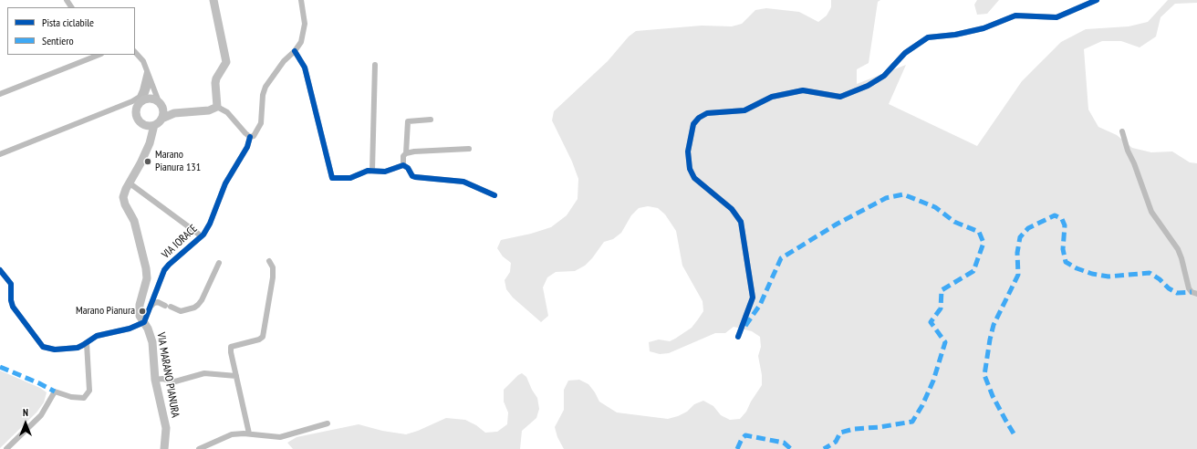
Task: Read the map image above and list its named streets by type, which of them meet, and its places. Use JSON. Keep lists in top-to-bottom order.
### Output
{
  "streets": {
    "street": ["VIA IORACE", "VIA MARANO PIANURA"]
  },
  "crossings": [
    ["VIA IORACE", "VIA MARANO PIANURA"]
  ],
  "places": ["Marano Pianura 131", "Marano Pianura"],
  "legend": ["Pista ciclabile", "Sentiero"],
  "north": "top"
}
